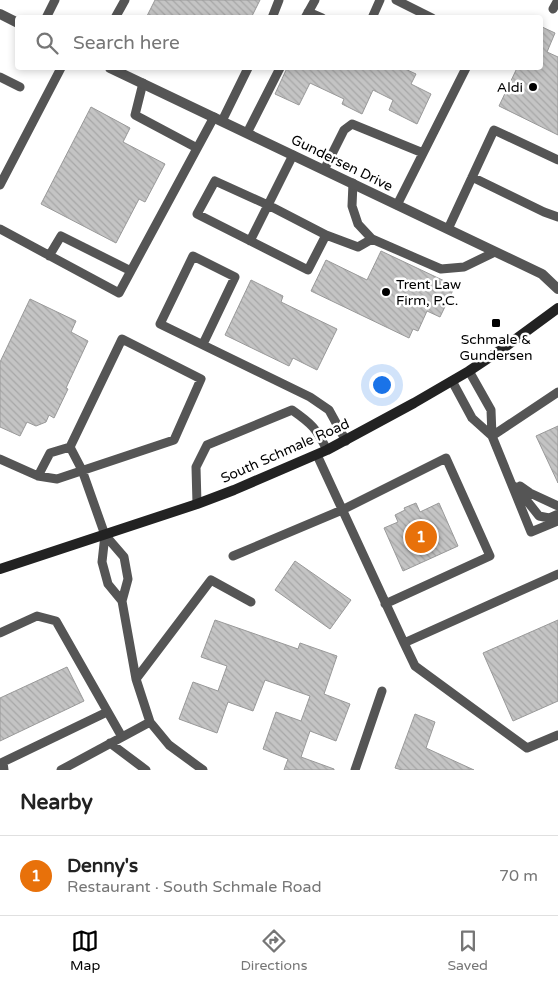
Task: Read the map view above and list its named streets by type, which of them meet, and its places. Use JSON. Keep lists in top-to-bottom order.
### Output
{
  "streets": {
    "main road": ["South Schmale Road"],
    "street": ["Gundersen Drive"]
  },
  "places": {
    "other": ["Aldi", "Trent Law Firm, P.C."],
    "transit": ["Schmale & Gundersen"]
  },
  "page": {
    "search": "Search here",
    "pins": "1",
    "heading": "Nearby",
    "list": [
      {
        "mark": "1",
        "name": "Denny's",
        "note": "Restaurant · South Schmale Road",
        "value": "70 m"
      }
    ],
    "nav": ["Map", "Directions", "Saved"]
  }
}
